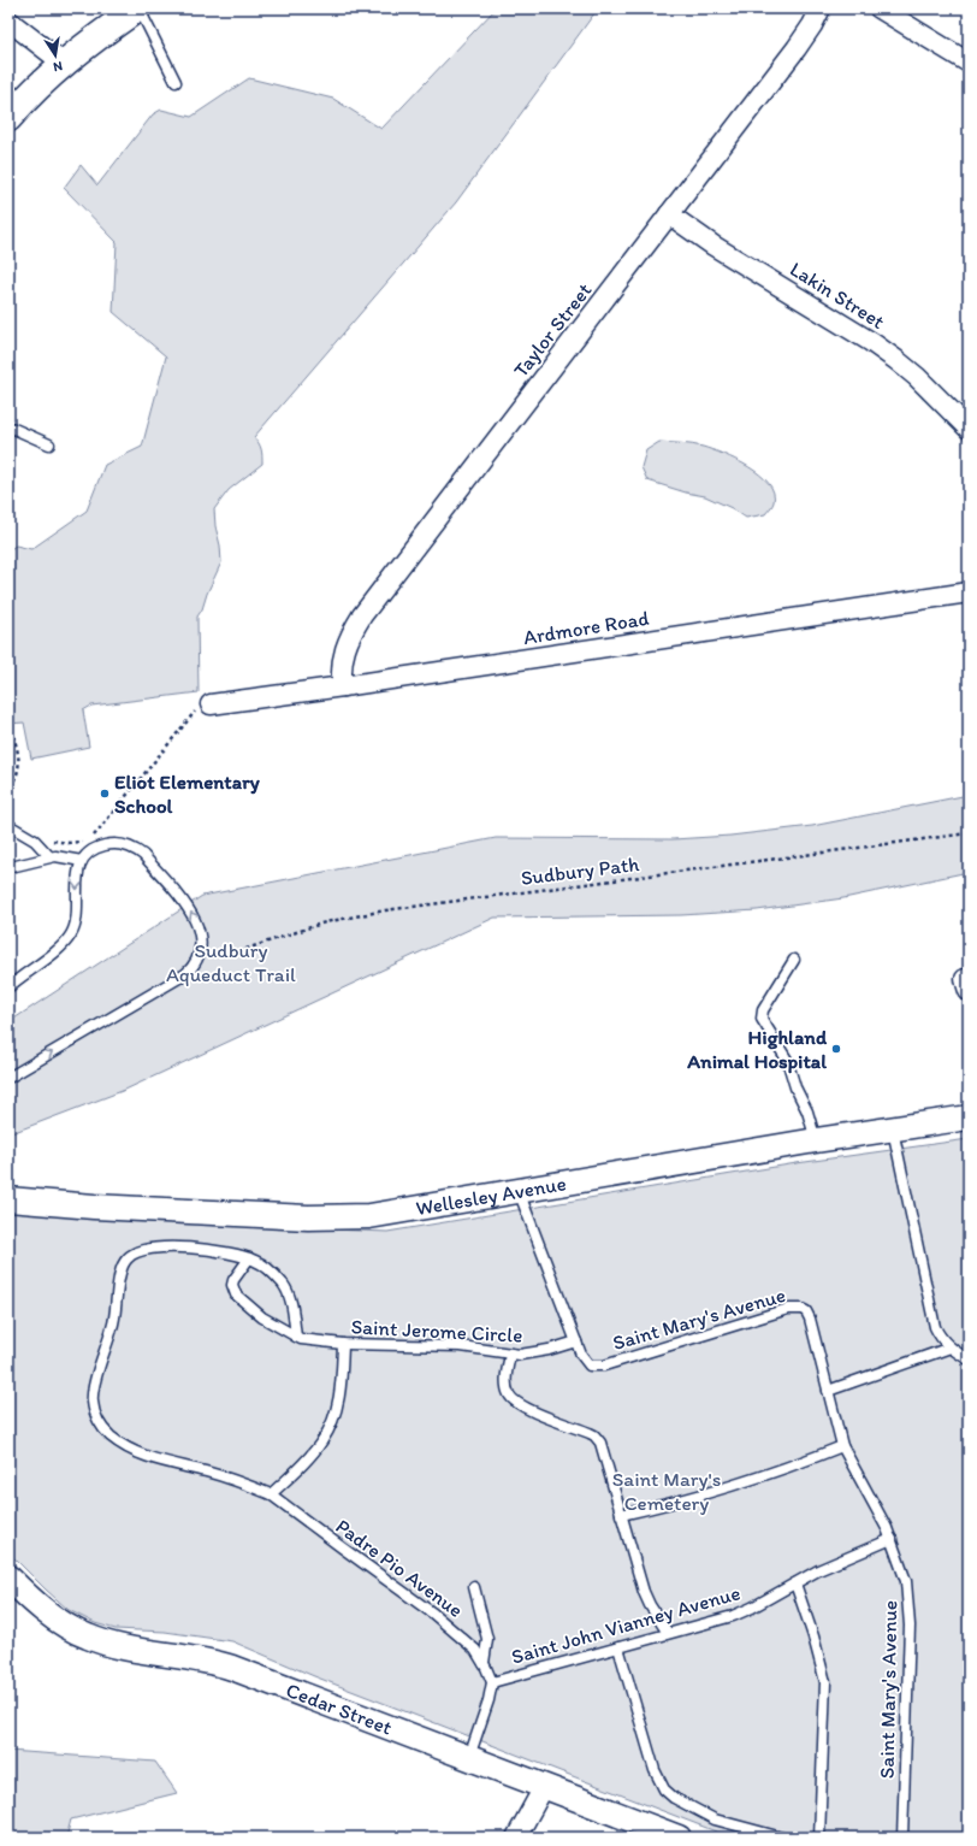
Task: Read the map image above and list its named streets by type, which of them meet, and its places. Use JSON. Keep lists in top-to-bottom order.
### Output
{
  "streets": {
    "street": [
      "Lakin Street",
      "Taylor Street",
      "Ardmore Road",
      "Wellesley Avenue",
      "Cedar Street"
    ],
    "lane": [
      "Saint Mary's Avenue",
      "Saint Jerome Circle",
      "Padre Pio Avenue",
      "Saint John Vianney Avenue"
    ],
    "path": ["Sudbury Path"]
  },
  "crossings": [
    ["Lakin Street", "Taylor Street"],
    ["Taylor Street", "Ardmore Road"],
    ["Wellesley Avenue", "Saint Mary's Avenue"],
    ["Saint Mary's Avenue", "Saint Jerome Circle"],
    ["Saint Mary's Avenue", "Saint John Vianney Avenue"],
    ["Saint Jerome Circle", "Padre Pio Avenue"],
    ["Padre Pio Avenue", "Saint John Vianney Avenue"],
    ["Saint John Vianney Avenue", "Cedar Street"]
  ],
  "parks": ["Sudbury Aqueduct Trail", "Saint Mary's Cemetery"],
  "places": ["Eliot Elementary School", "Highland Animal Hospital"],
  "north": "bottom"
}
